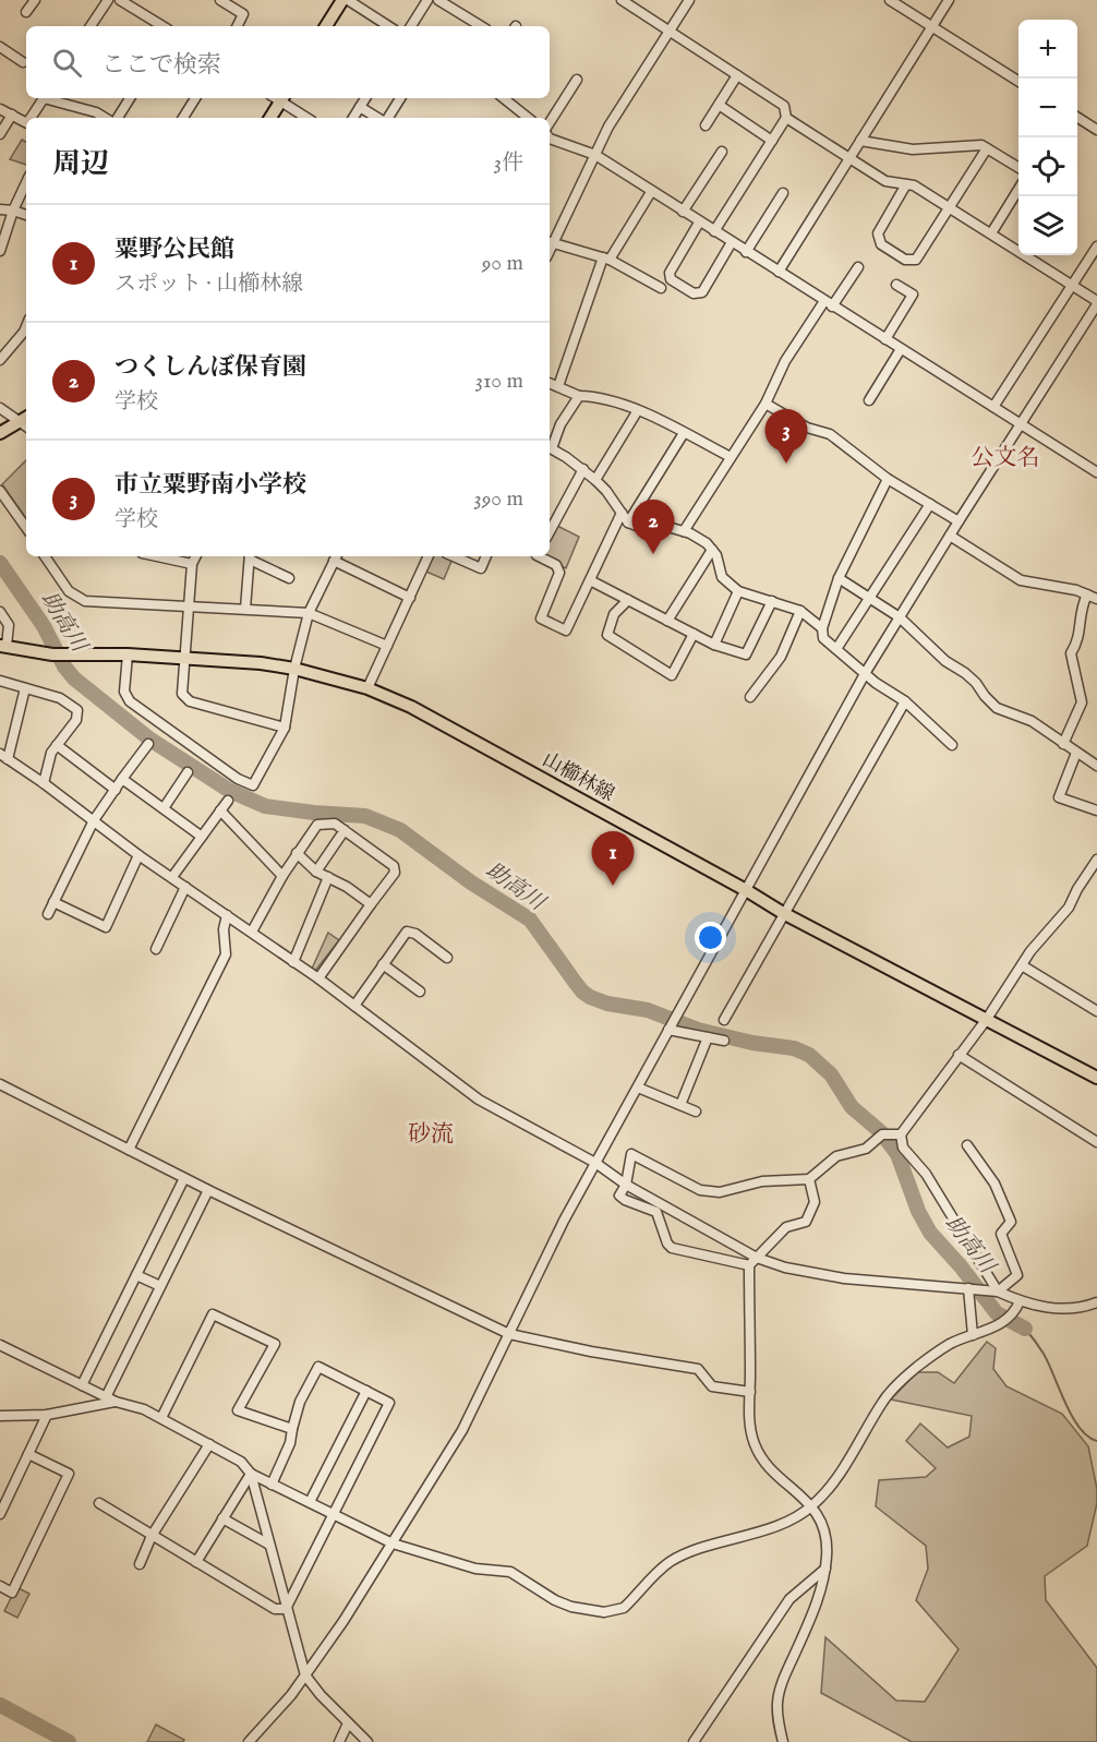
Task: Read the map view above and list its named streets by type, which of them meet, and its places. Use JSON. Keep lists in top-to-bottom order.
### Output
{
  "streets": {
    "main road": ["山櫛林線"]
  },
  "districts": ["公文名", "砂流"],
  "water": ["助高川"],
  "page": {
    "map_buttons": ["+", "−"],
    "search": "ここで検索",
    "heading": ["周辺", "3件"],
    "list": [
      {
        "mark": "1",
        "name": "粟野公民館",
        "note": "スポット · 山櫛林線",
        "value": "90 m"
      },
      {
        "mark": "2",
        "name": "つくしんぼ保育園",
        "note": "学校",
        "value": "310 m"
      },
      {
        "mark": "3",
        "name": "市立粟野南小学校",
        "note": "学校",
        "value": "390 m"
      }
    ],
    "pins": ["3", "2", "1"]
  }
}
